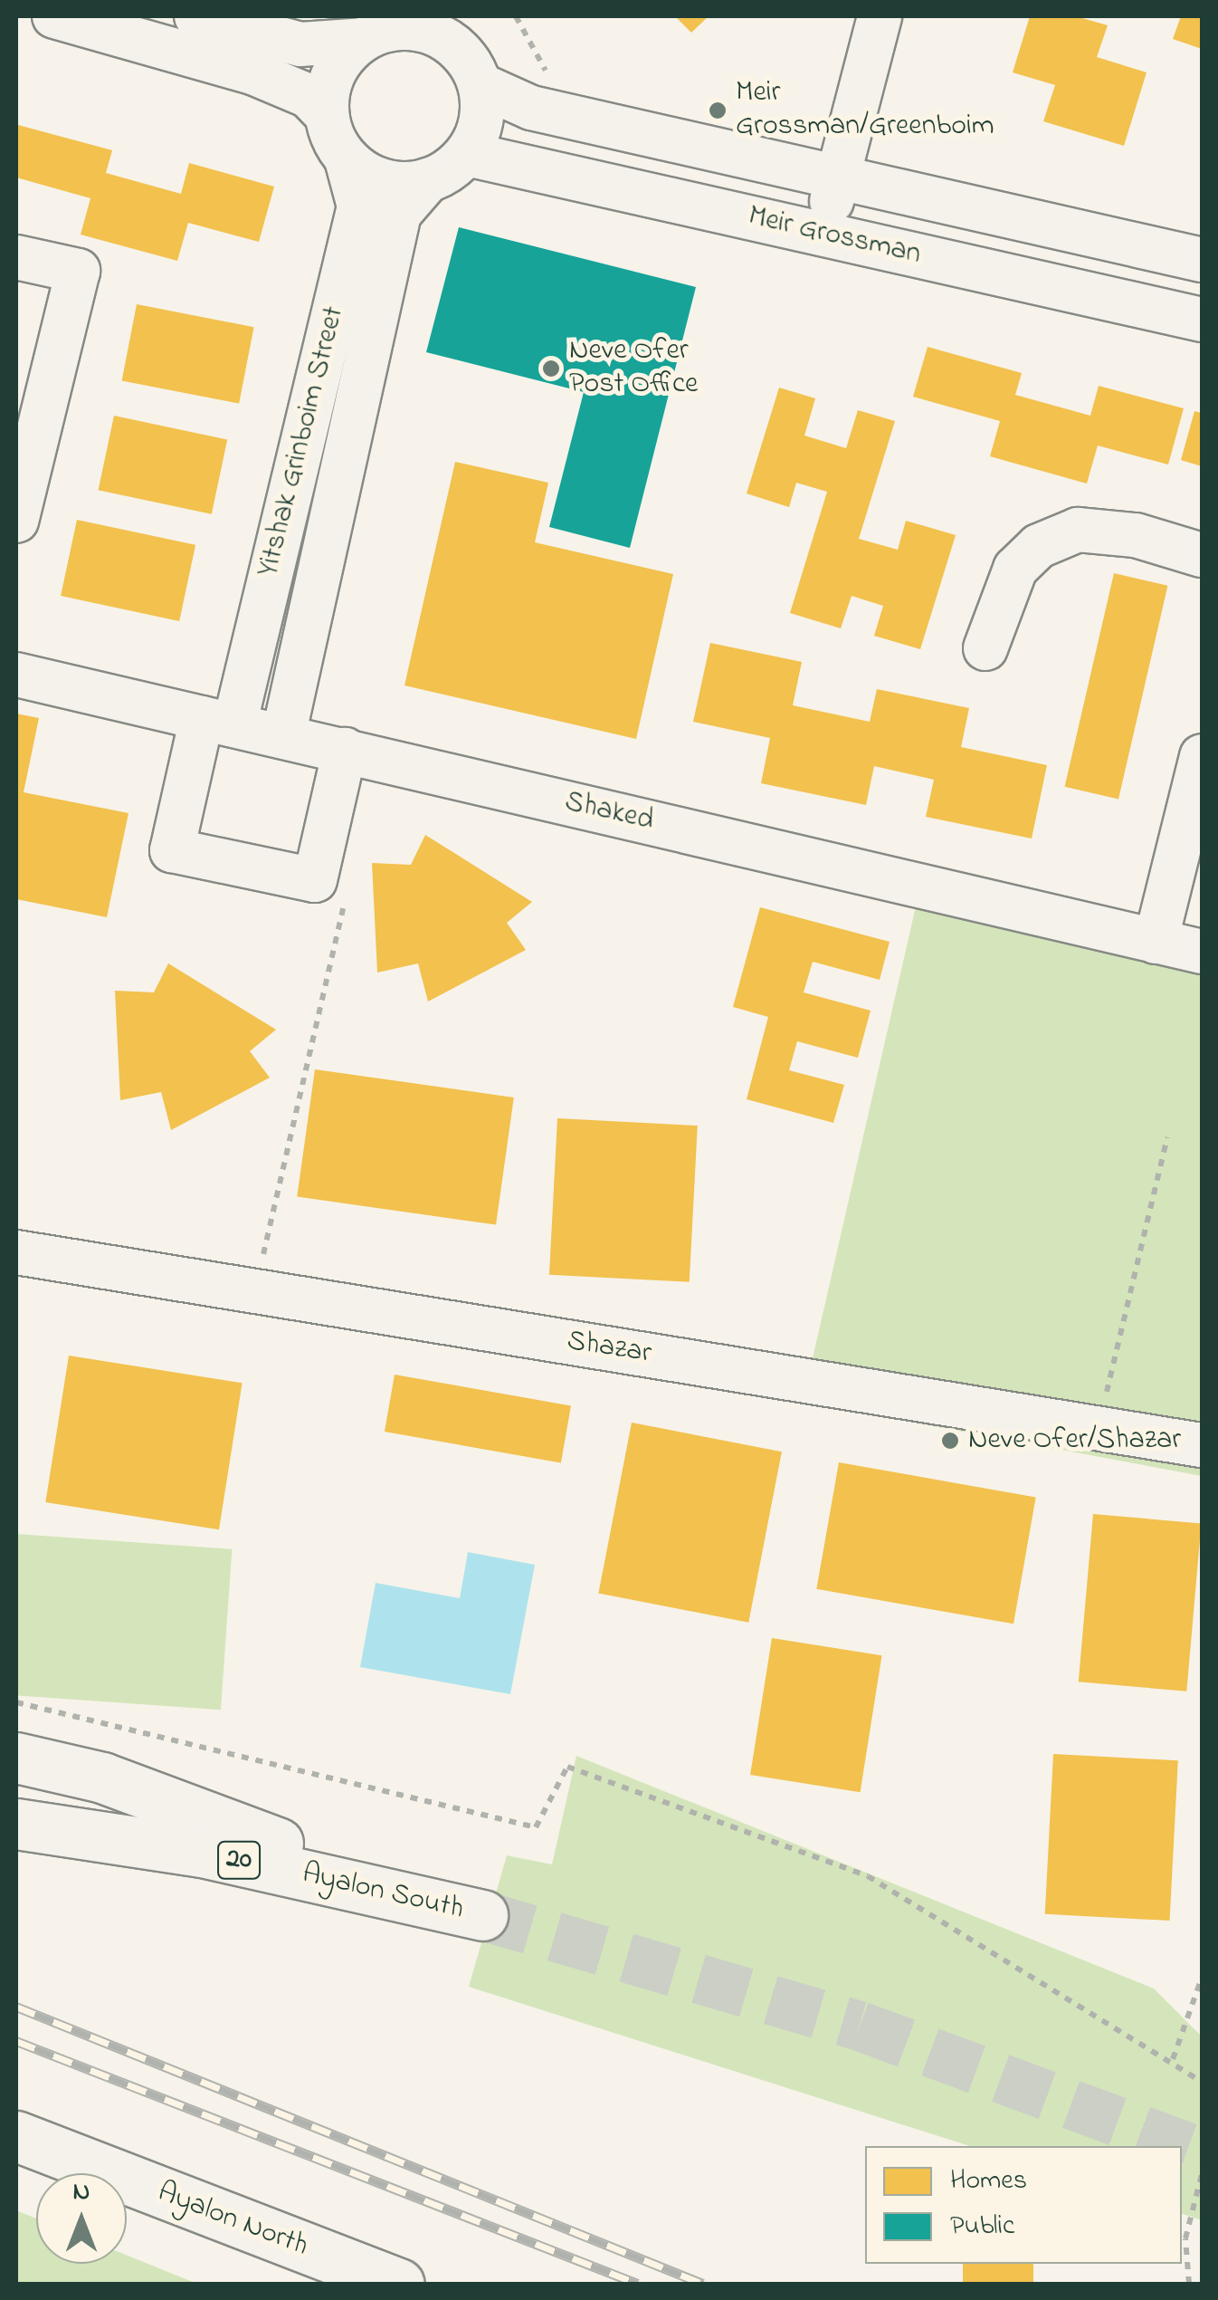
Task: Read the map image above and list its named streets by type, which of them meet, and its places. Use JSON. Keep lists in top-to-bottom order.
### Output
{
  "streets": {
    "highway": ["20", "Ayalon South", "Ayalon North"],
    "street": [
      "Meir Grossman",
      "Yitshak Grinboim Street",
      "Shaked",
      "Shazar"
    ]
  },
  "crossings": [
    ["Meir Grossman", "Yitshak Grinboim Street"],
    ["Yitshak Grinboim Street", "Shaked"]
  ],
  "places": ["Meir Grossman/Greenboim", "Neve Ofer Post Office", "Neve Ofer/Shazar"],
  "legend": ["Homes", "Public"],
  "north": "top"
}
